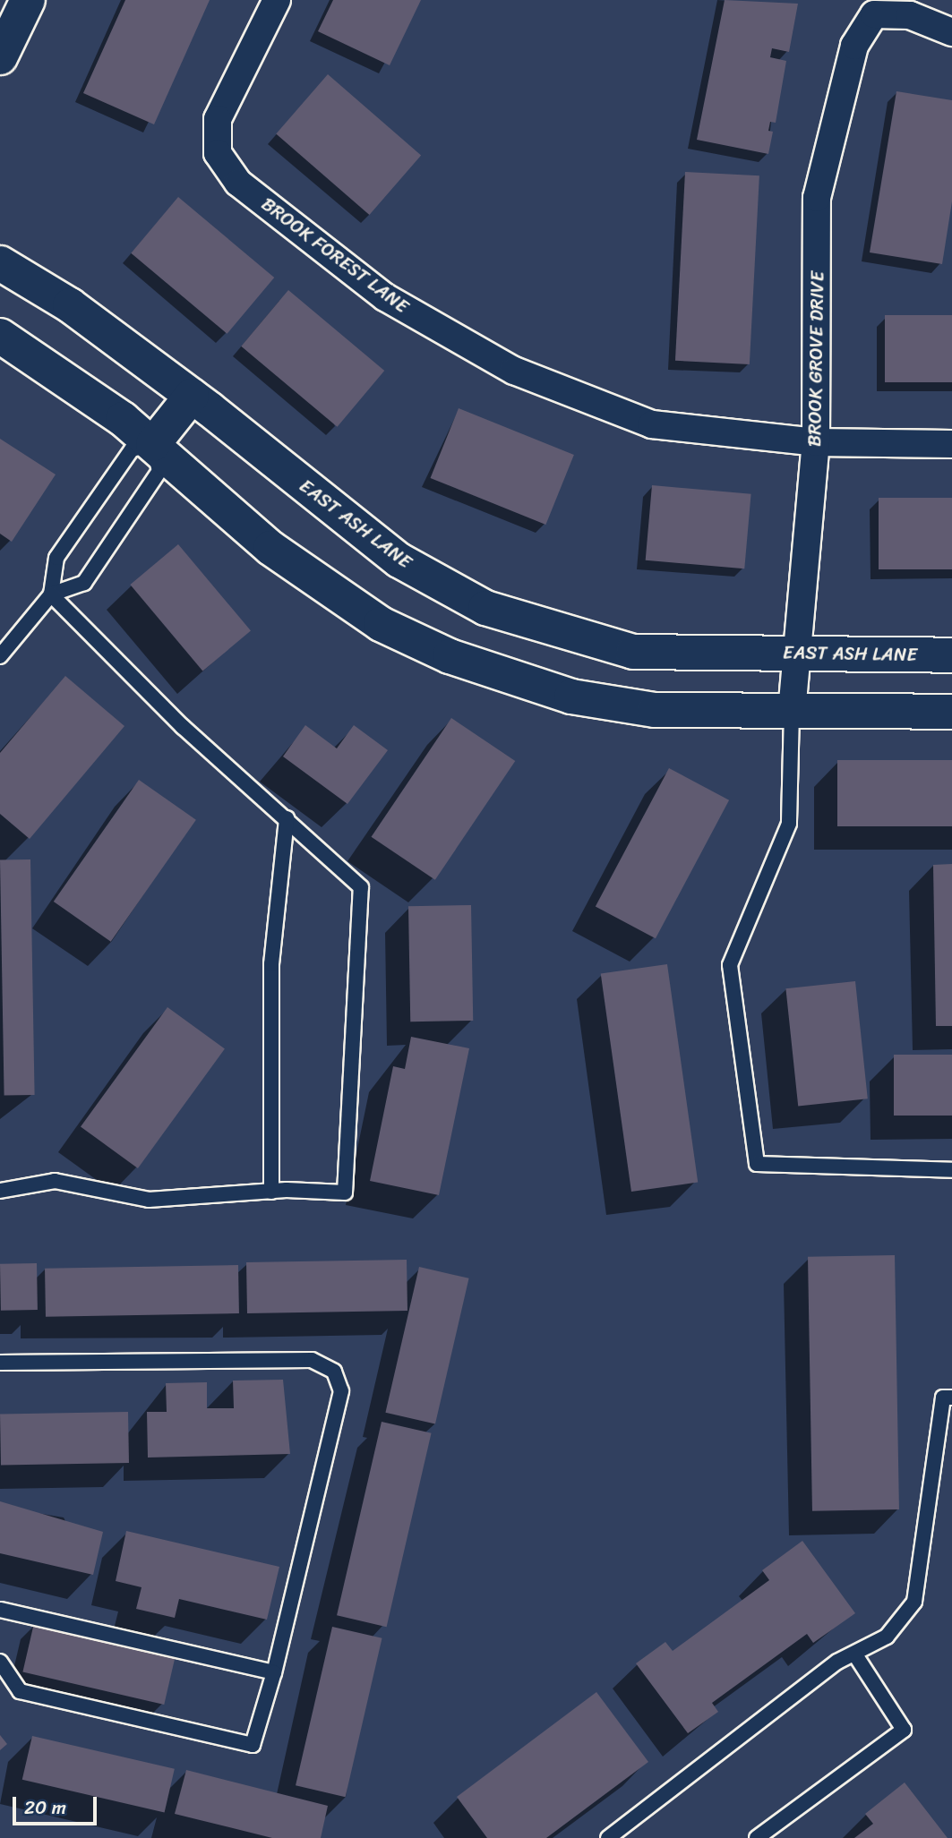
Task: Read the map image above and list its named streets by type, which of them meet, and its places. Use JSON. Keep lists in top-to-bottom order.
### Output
{
  "streets": {
    "street": ["BROOK FOREST LANE", "BROOK GROVE DRIVE", "EAST ASH LANE"]
  },
  "crossings": [
    ["BROOK FOREST LANE", "BROOK GROVE DRIVE"],
    ["BROOK GROVE DRIVE", "EAST ASH LANE"]
  ],
  "scale_bar": "20 m"
}
